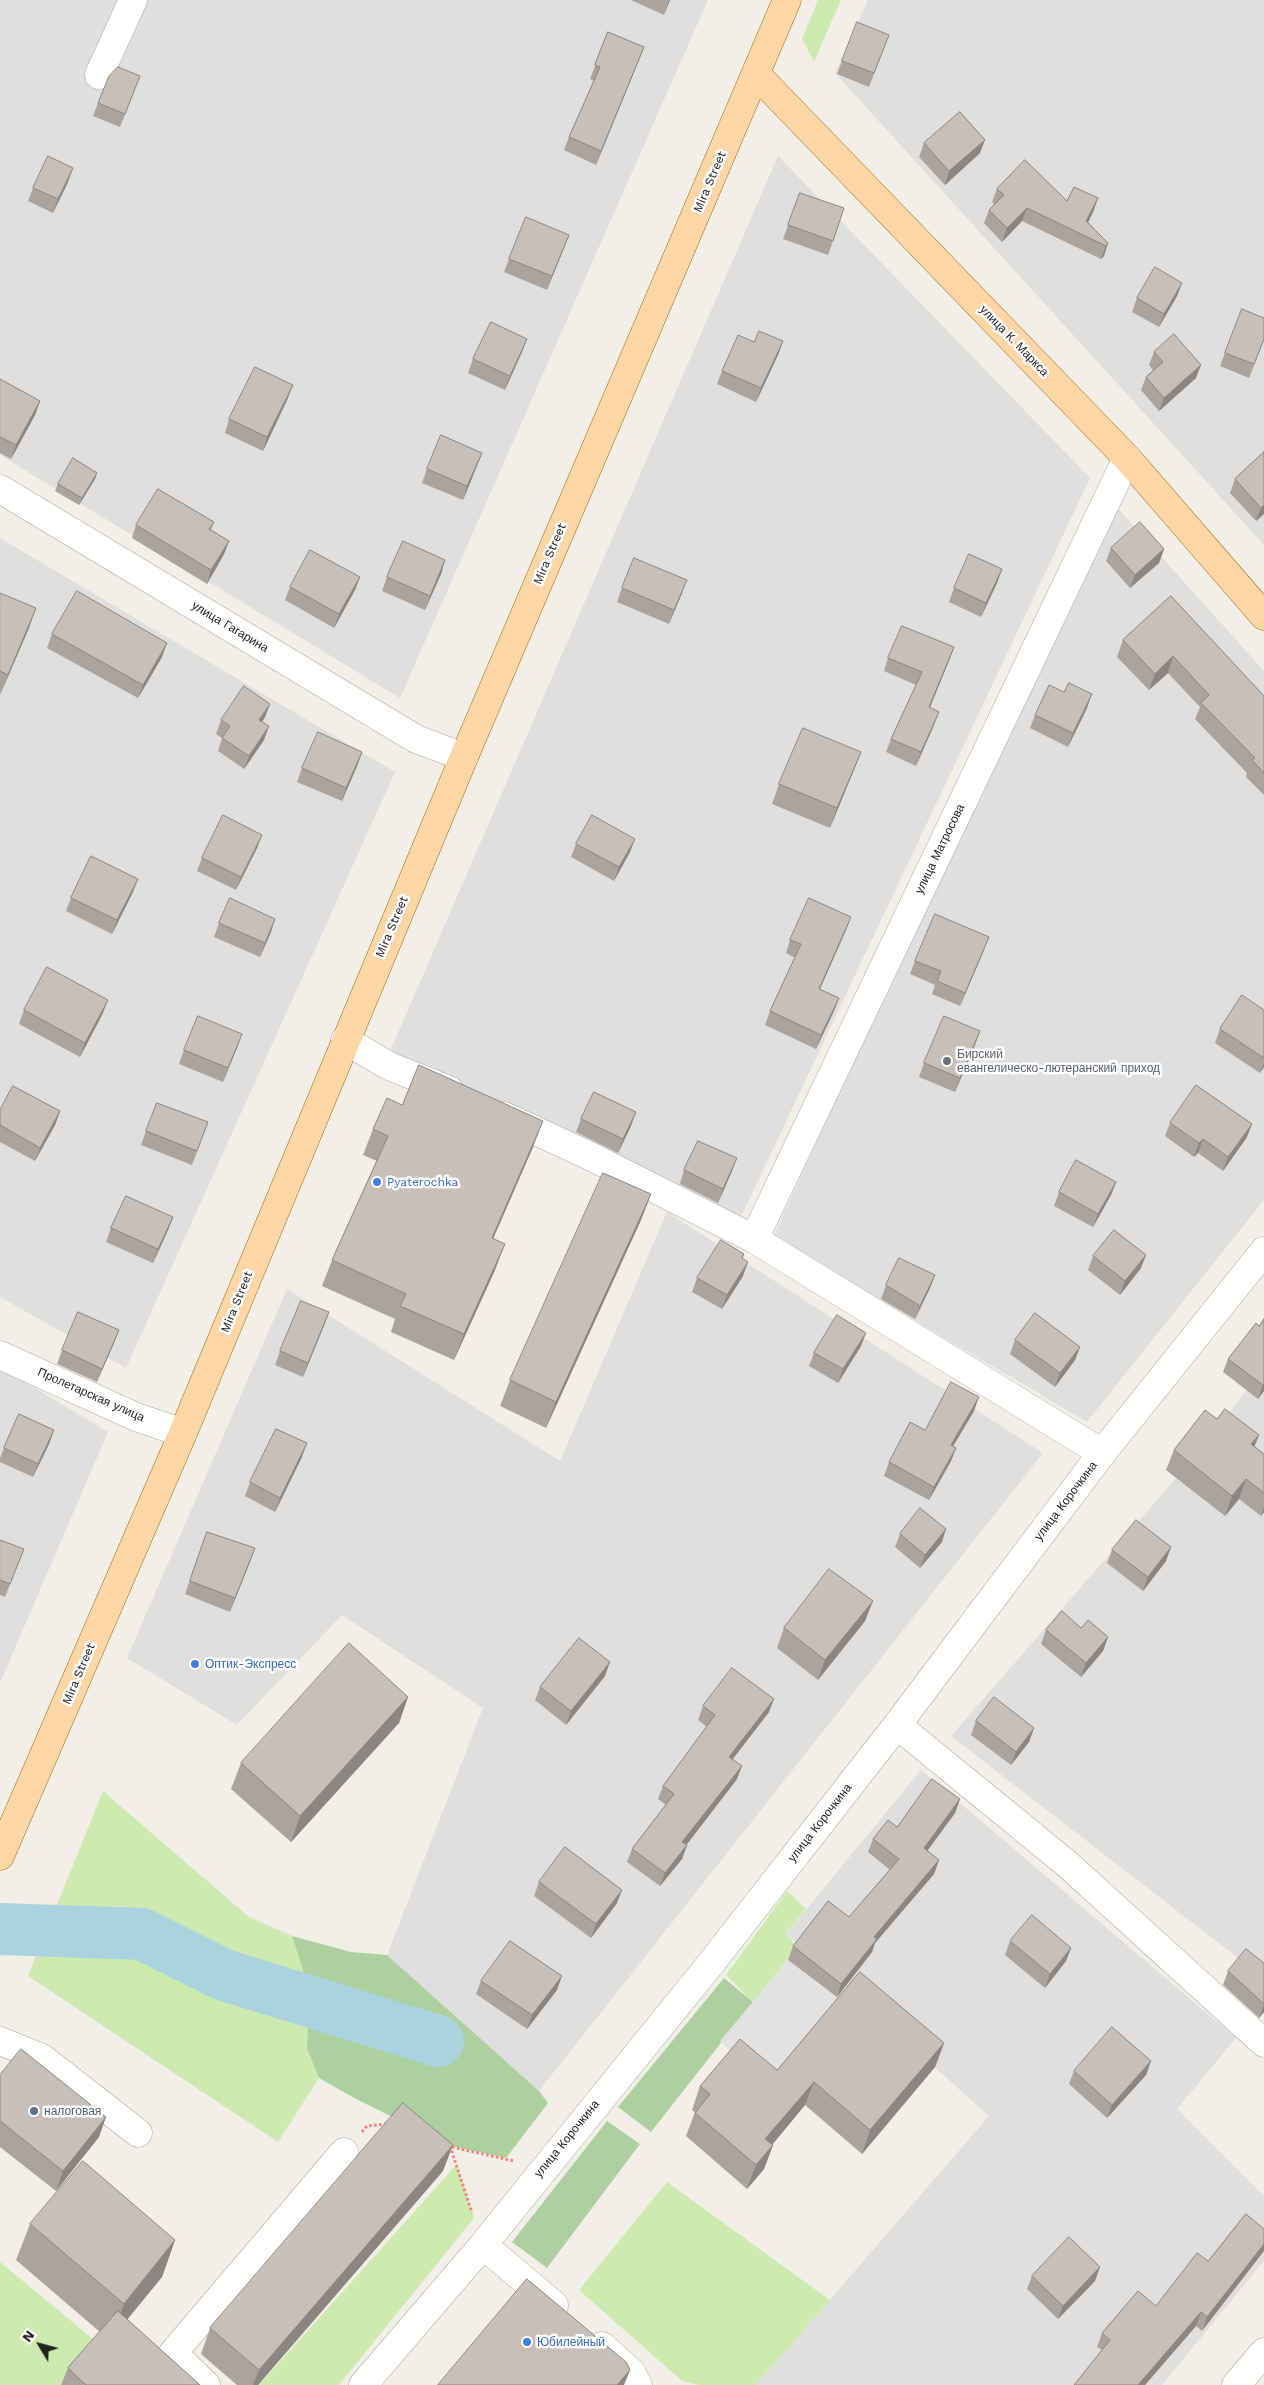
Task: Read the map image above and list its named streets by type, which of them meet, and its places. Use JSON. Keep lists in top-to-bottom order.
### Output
{
  "streets": {
    "main road": ["Mira Street", "улица К. Маркса"],
    "street": [
      "улица Гагарина",
      "улица Матросова",
      "Пролетарская улица",
      "улица Корочкина"
    ]
  },
  "crossings": [
    ["Mira Street", "улица К. Маркса"],
    ["Mira Street", "улица Гагарина"],
    ["Mira Street", "Пролетарская улица"],
    ["улица К. Маркса", "улица Матросова"]
  ],
  "places": [
    "Бирский евангелическо-лютеранский приход",
    "Pyaterochka",
    "Оптик-Экспресс",
    "налоговая",
    "Юбилейный"
  ],
  "north": "top left"
}
